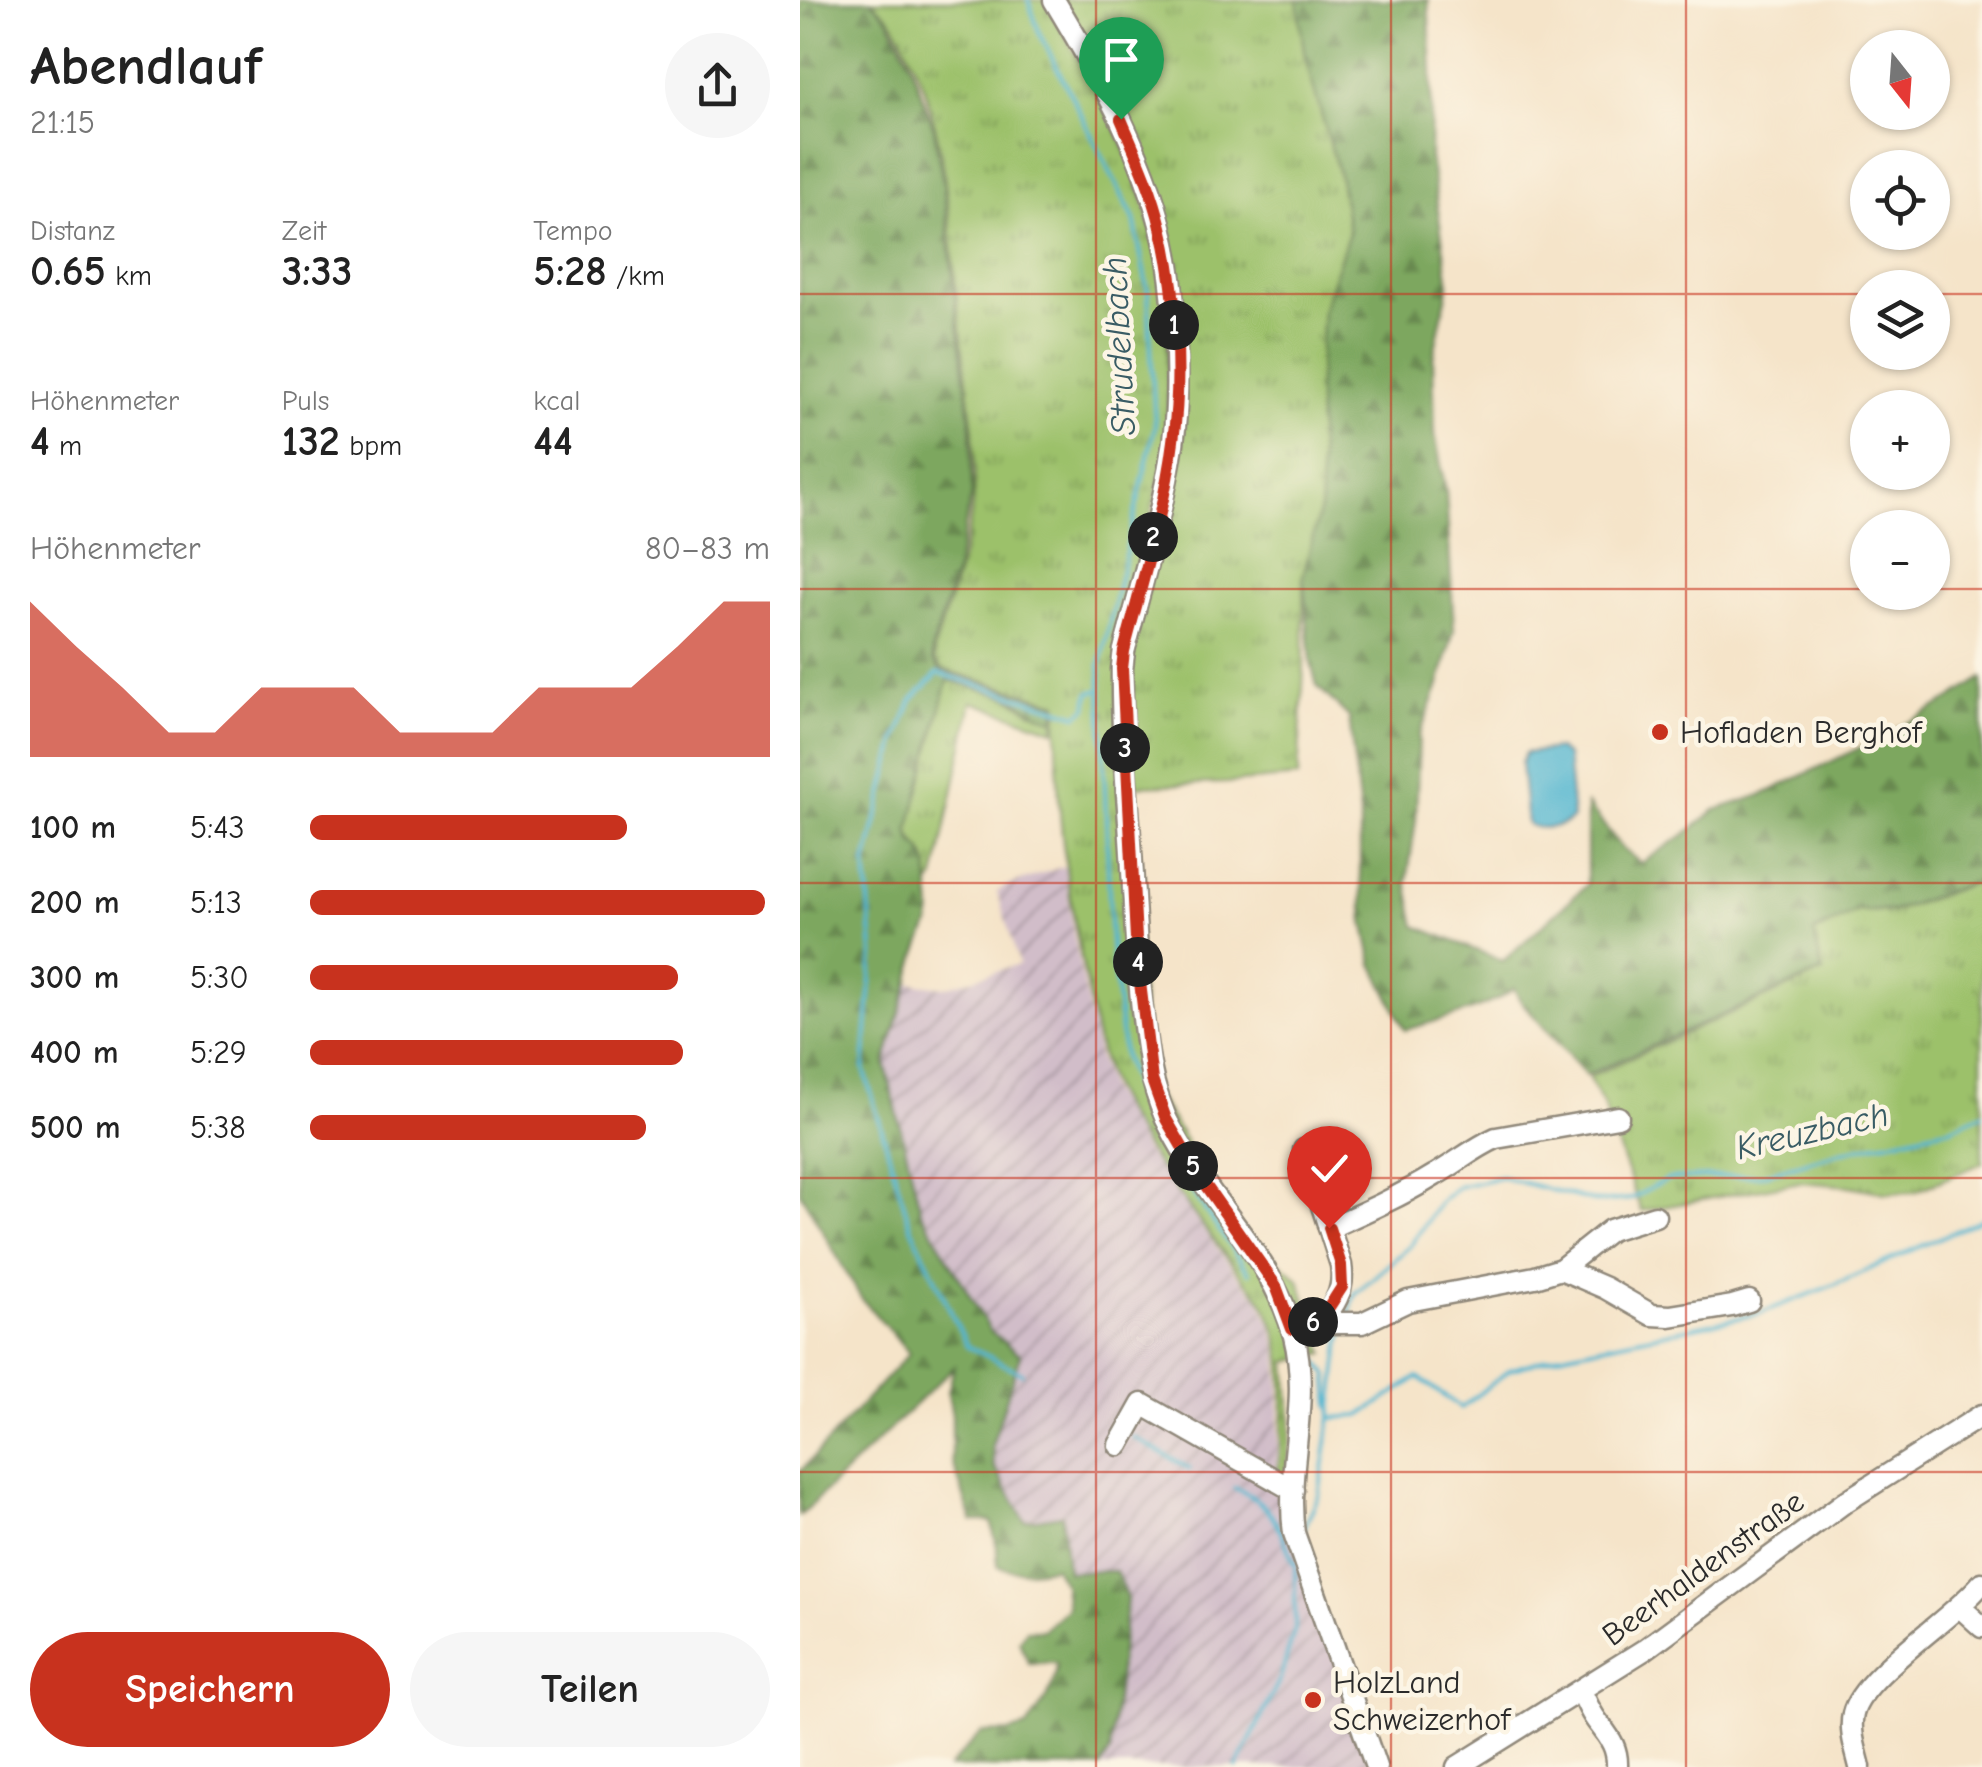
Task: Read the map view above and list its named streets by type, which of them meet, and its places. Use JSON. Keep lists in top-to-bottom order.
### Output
{
  "streets": {
    "street": ["Beerhaldenstraße"]
  },
  "water": ["Strudelbach", "Kreuzbach"],
  "places": ["Hofladen Berghof", "HolzLand Schweizerhof"],
  "north": "bottom",
  "page": {
    "heading": ["Abendlauf", "21:15"],
    "map_buttons": ["+", "−"],
    "stats": [
      ["Distanz", "0.65 km"],
      ["Zeit", "3:33"],
      ["Tempo", "5:28 /km"],
      ["Höhenmeter", "4 m"],
      ["Puls", "132 bpm"],
      ["kcal", "44"]
    ],
    "pins": [
      "1",
      "2",
      "3",
      "4",
      "5",
      "6"
    ],
    "chart": ["Höhenmeter", "80–83 m"],
    "list": [
      {
        "name": "100 m",
        "note": "5:43"
      },
      {
        "name": "200 m",
        "note": "5:13"
      },
      {
        "name": "300 m",
        "note": "5:30"
      },
      {
        "name": "400 m",
        "note": "5:29"
      },
      {
        "name": "500 m",
        "note": "5:38"
      }
    ],
    "buttons": ["Speichern", "Teilen"]
  }
}
